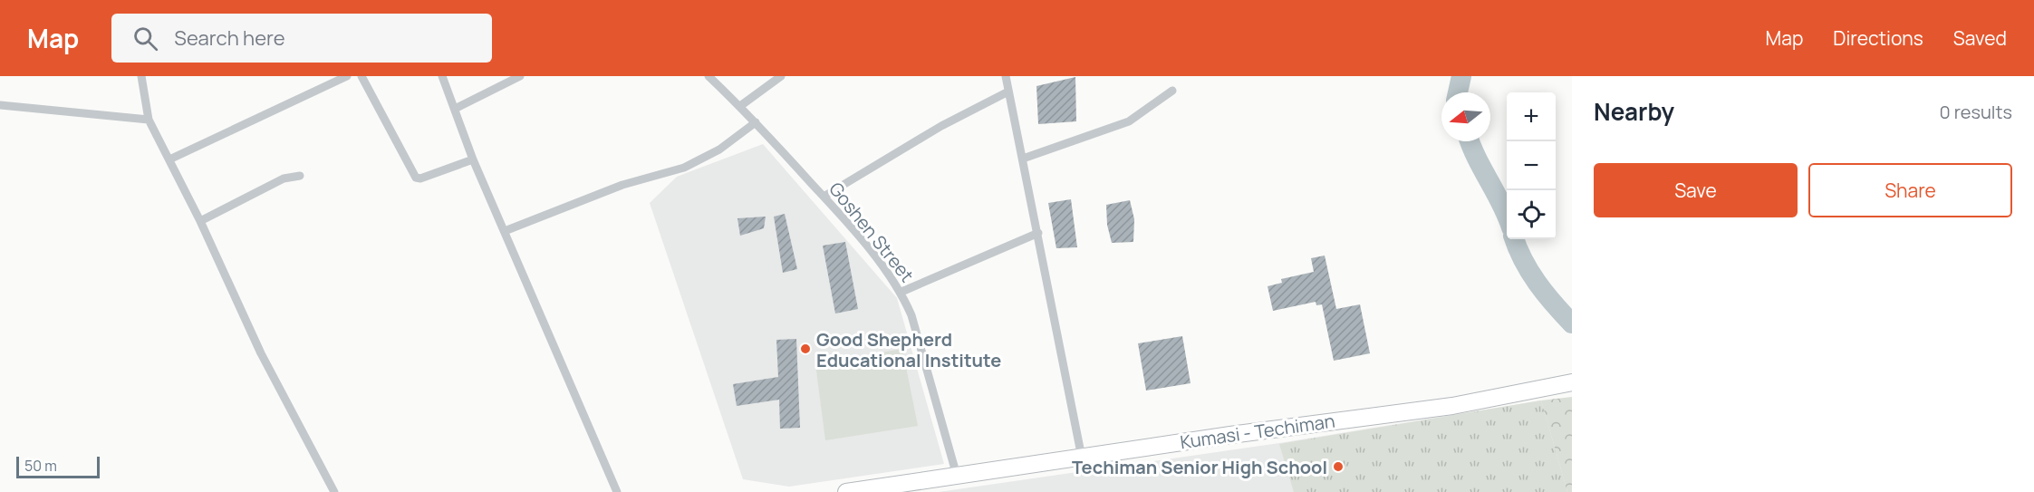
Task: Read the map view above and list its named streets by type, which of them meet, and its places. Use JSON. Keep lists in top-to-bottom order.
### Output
{
  "streets": {
    "highway": ["Kumasi - Techiman"],
    "street": ["Goshen Street"]
  },
  "crossings": [
    ["Goshen Street", "Kumasi - Techiman"]
  ],
  "places": ["Good Shepherd Educational Institute", "Techiman Senior High School"],
  "scale_bar": "50 m",
  "north": "left",
  "page": {
    "header": "Map",
    "search": "Search here",
    "nav": ["Map", "Directions", "Saved"],
    "heading": ["Nearby", "0 results"],
    "map_buttons": ["+", "−"],
    "buttons": ["Save", "Share"],
    "scale": "50 m"
  }
}
